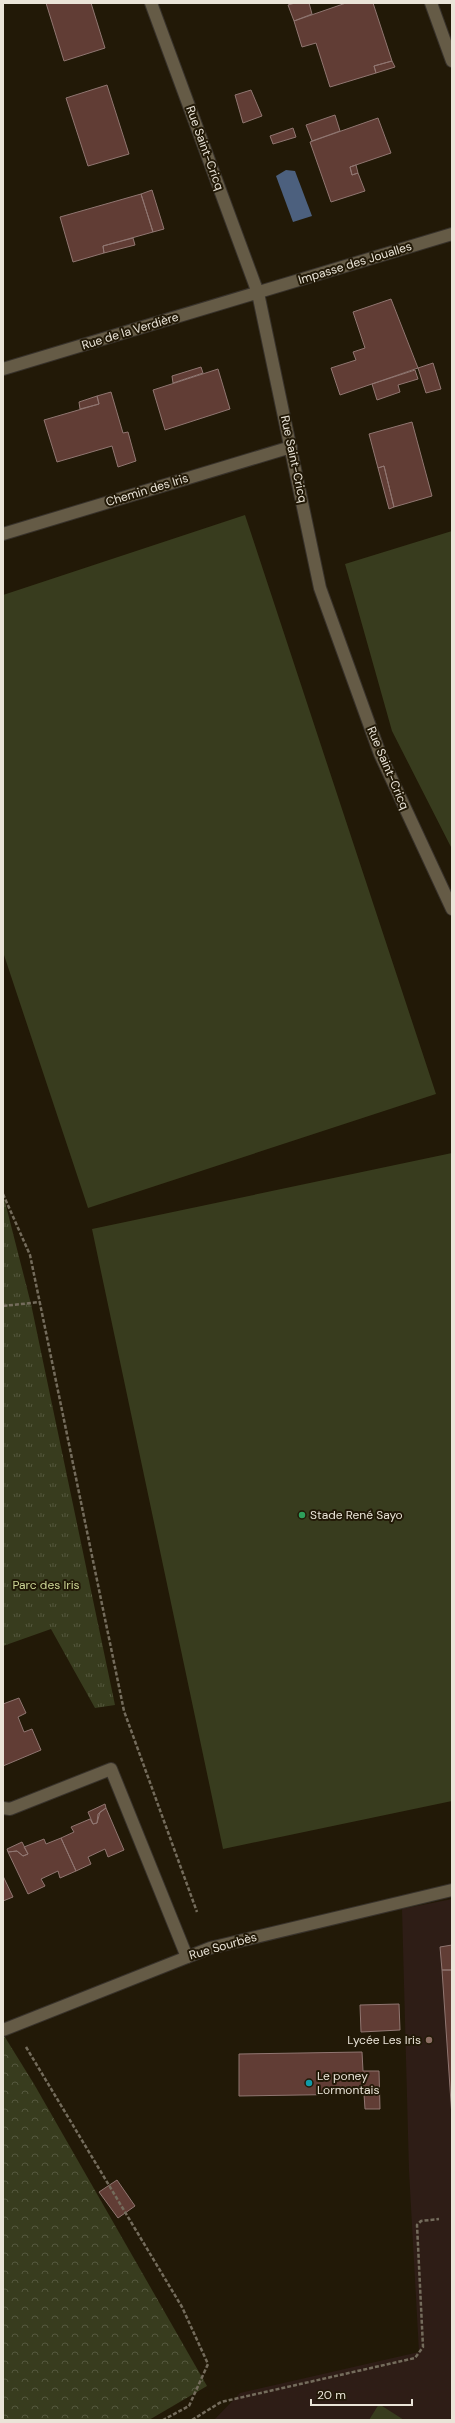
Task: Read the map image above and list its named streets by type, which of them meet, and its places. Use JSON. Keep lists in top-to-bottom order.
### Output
{
  "streets": {
    "street": [
      "Rue Saint-Cricq",
      "Impasse des Joualles",
      "Rue de la Verdière",
      "Chemin des Iris",
      "Rue Sourbès"
    ]
  },
  "crossings": [
    ["Rue Saint-Cricq", "Impasse des Joualles"],
    ["Rue Saint-Cricq", "Rue de la Verdière"],
    ["Rue Saint-Cricq", "Chemin des Iris"],
    ["Impasse des Joualles", "Rue de la Verdière"]
  ],
  "parks": ["Parc des Iris"],
  "places": ["Stade René Sayo", "Lycée Les Iris", "Le poney Lormontais"],
  "scale_bar": "20 m"
}
